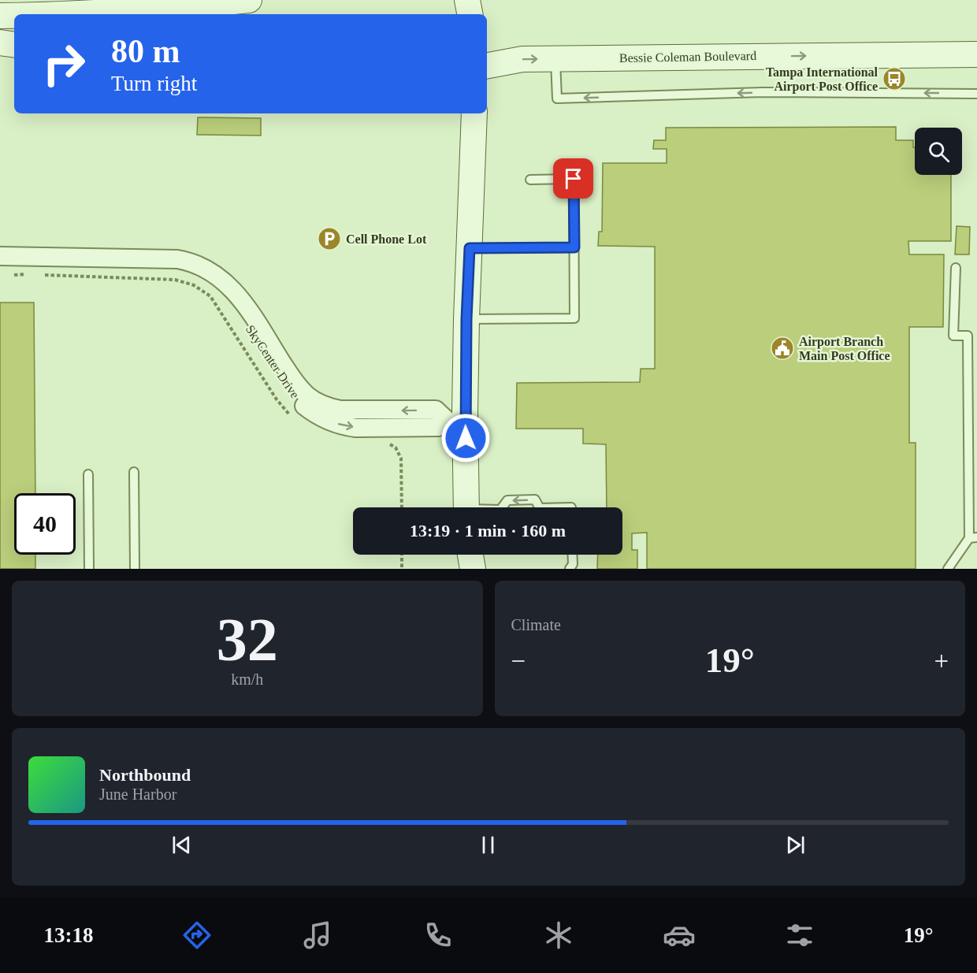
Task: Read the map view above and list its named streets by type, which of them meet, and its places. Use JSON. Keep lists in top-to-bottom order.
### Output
{
  "streets": {
    "street": ["Bessie Coleman Boulevard", "SkyCenter Drive"]
  },
  "one_way": ["Bessie Coleman Boulevard"],
  "places": {
    "bus stop": ["Tampa International Airport Post Office"],
    "parking": ["Cell Phone Lot"],
    "public building": ["Airport Branch Main Post Office"]
  },
  "page": {
    "turn": ["80 m", "Turn right"],
    "limit": "40",
    "trip": "13:19 · 1 min · 160 m",
    "tile": [
      ["32", "km/h"],
      "Climate"
    ],
    "heat": ["−", "19°", "+"],
    "song": ["Northbound", "June Harbor"],
    "tabs": ["13:18", "19°"]
  }
}
